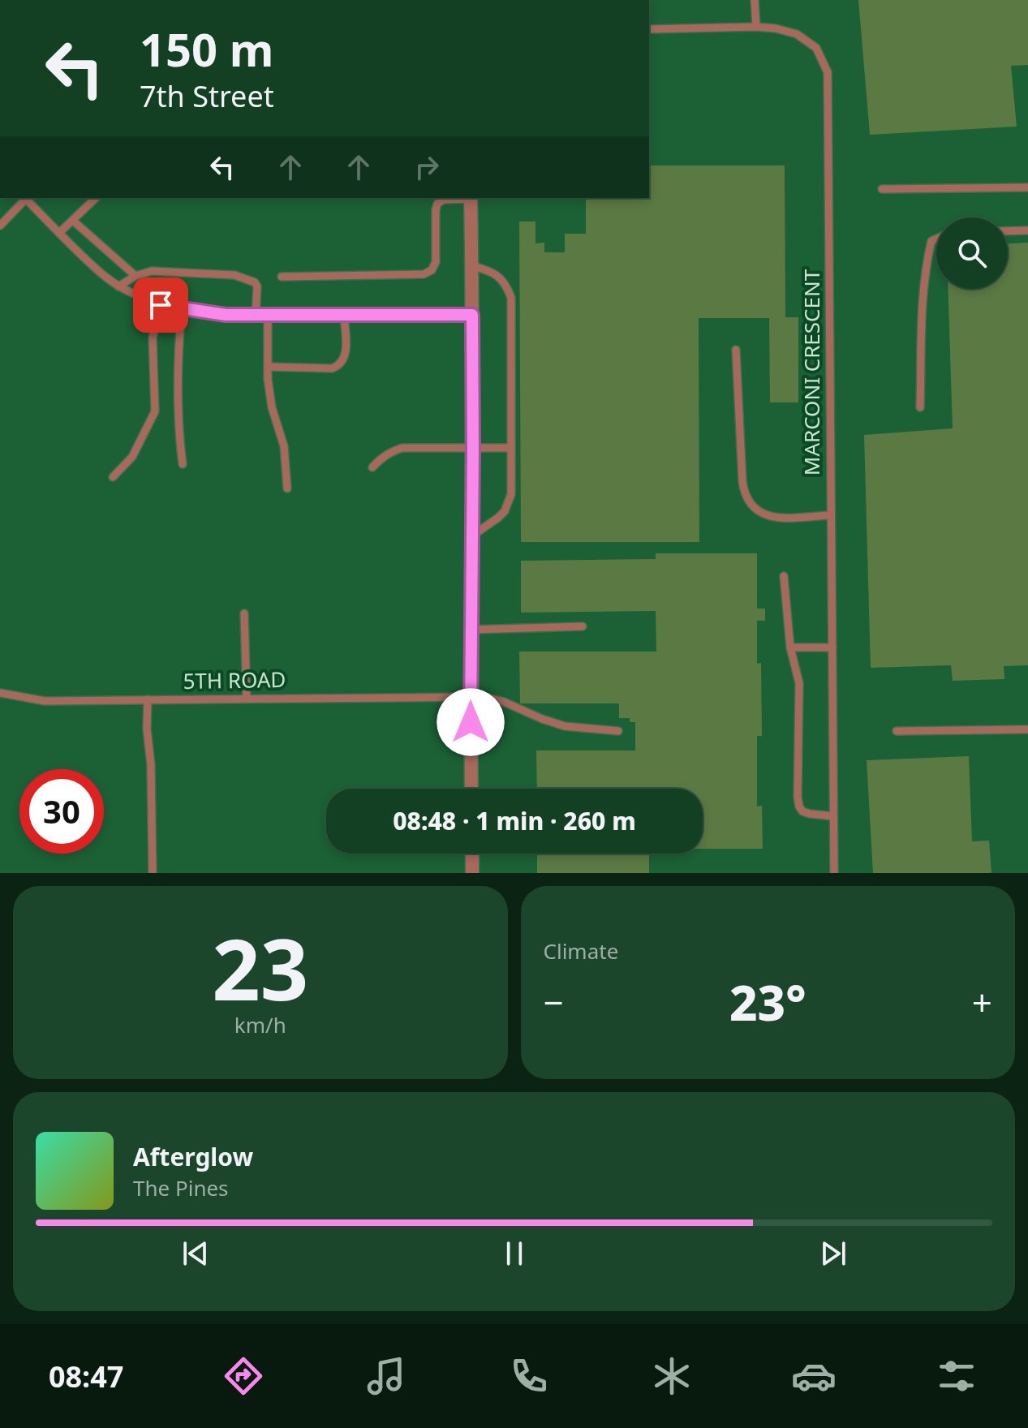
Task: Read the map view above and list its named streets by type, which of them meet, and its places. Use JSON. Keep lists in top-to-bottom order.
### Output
{
  "streets": {
    "lane": ["MARCONI CRESCENT", "5TH ROAD"]
  },
  "page": {
    "turn": ["150 m", "7th Street"],
    "limit": "30",
    "trip": "08:48 · 1 min · 260 m",
    "tile": [
      ["23", "km/h"],
      "Climate"
    ],
    "heat": ["−", "23°", "+"],
    "song": ["Afterglow", "The Pines"],
    "tabs": "08:47"
  }
}
